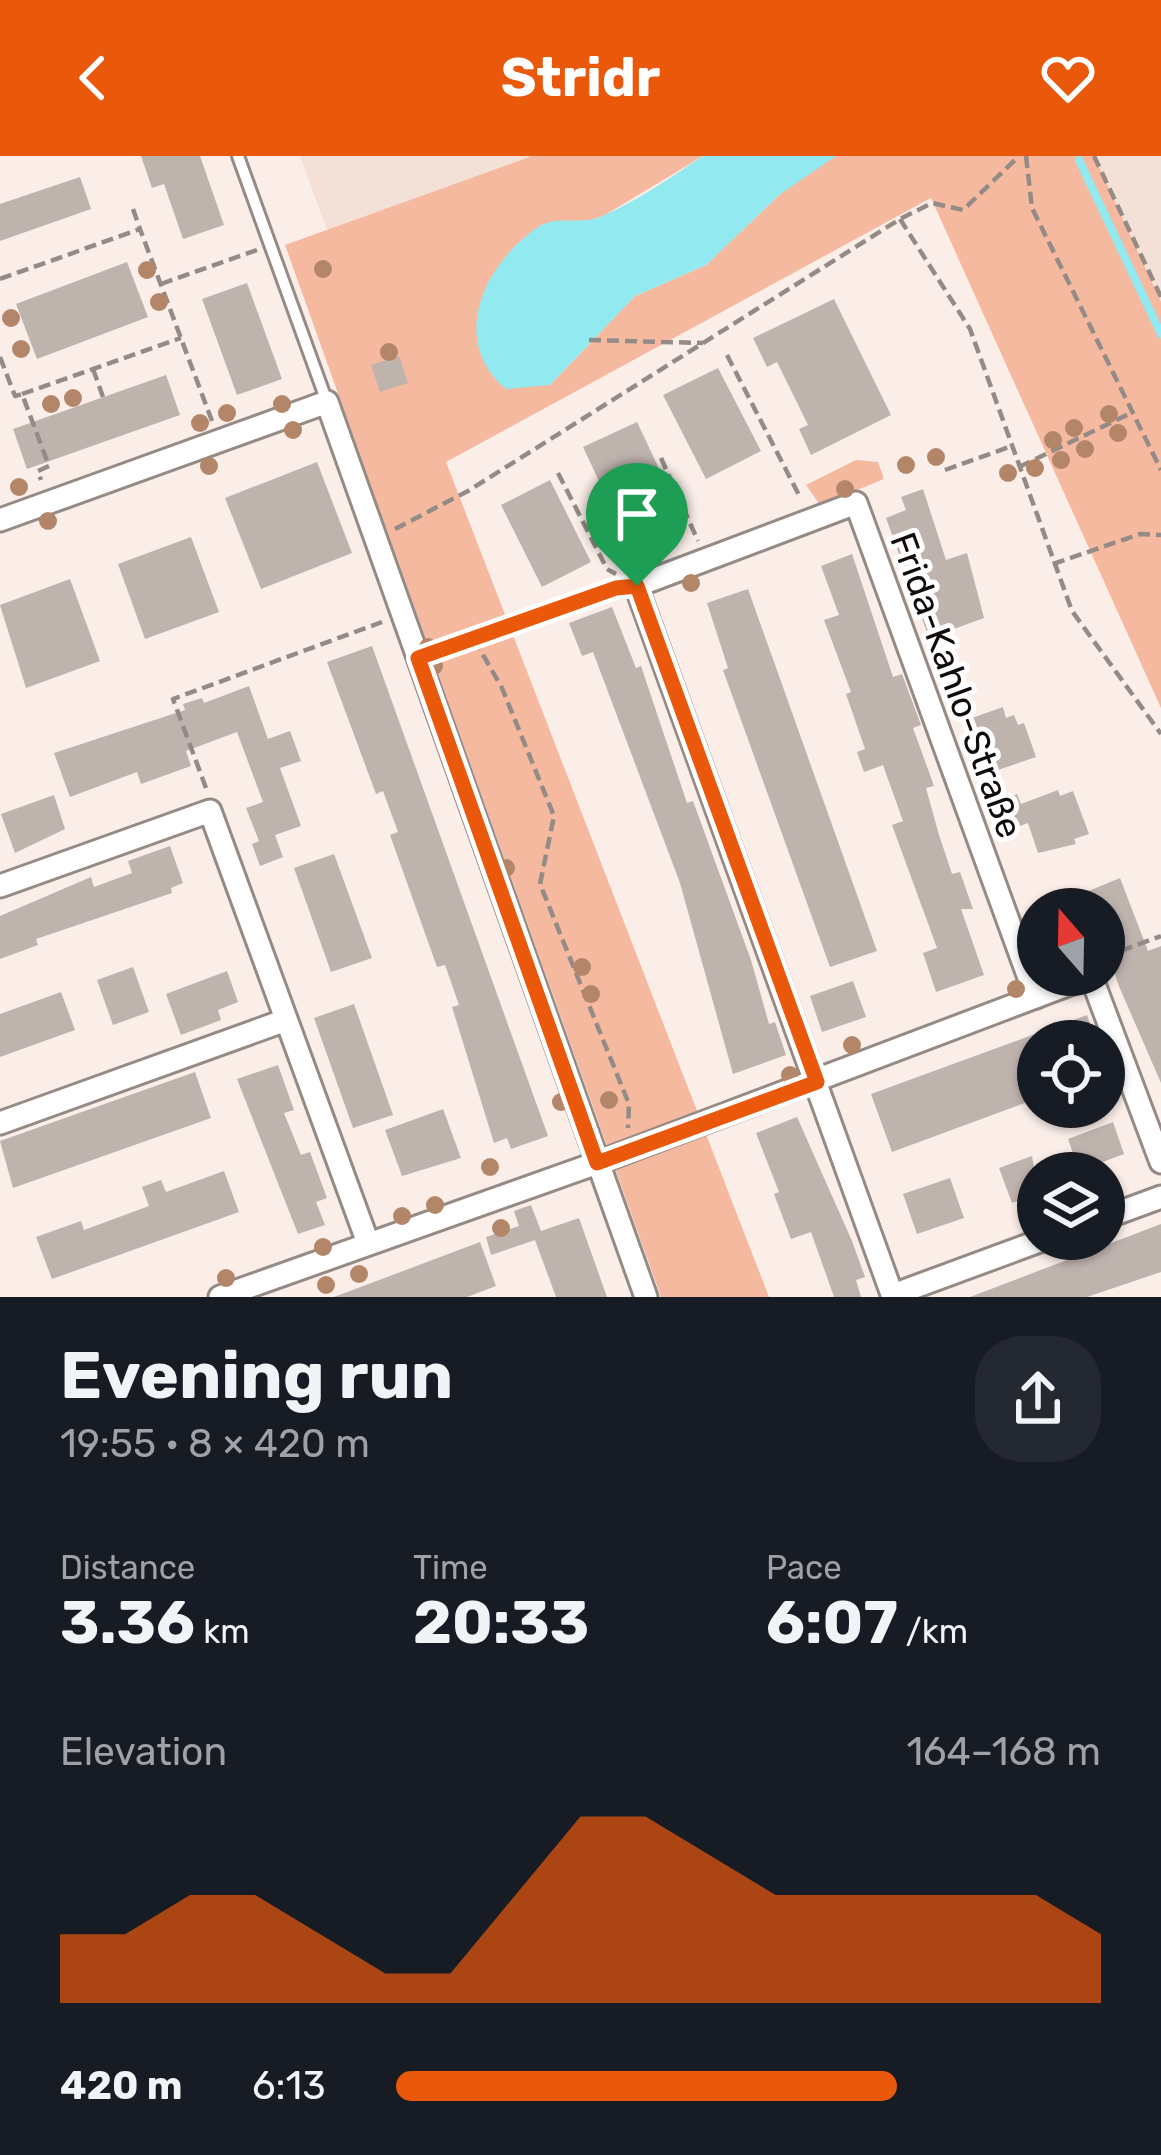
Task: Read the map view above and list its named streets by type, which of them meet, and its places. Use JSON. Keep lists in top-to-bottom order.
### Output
{
  "streets": {
    "street": ["Frida-Kahlo-Straße"]
  },
  "north": "top",
  "page": {
    "header": "Stridr",
    "heading": ["Evening run", "19:55 · 8 × 420 m"],
    "stats": [
      ["Distance", "3.36 km"],
      ["Time", "20:33"],
      ["Pace", "6:07 /km"]
    ],
    "chart": ["Elevation", "164–168 m"],
    "list": [
      {
        "name": "420 m",
        "note": "6:13"
      }
    ]
  }
}
